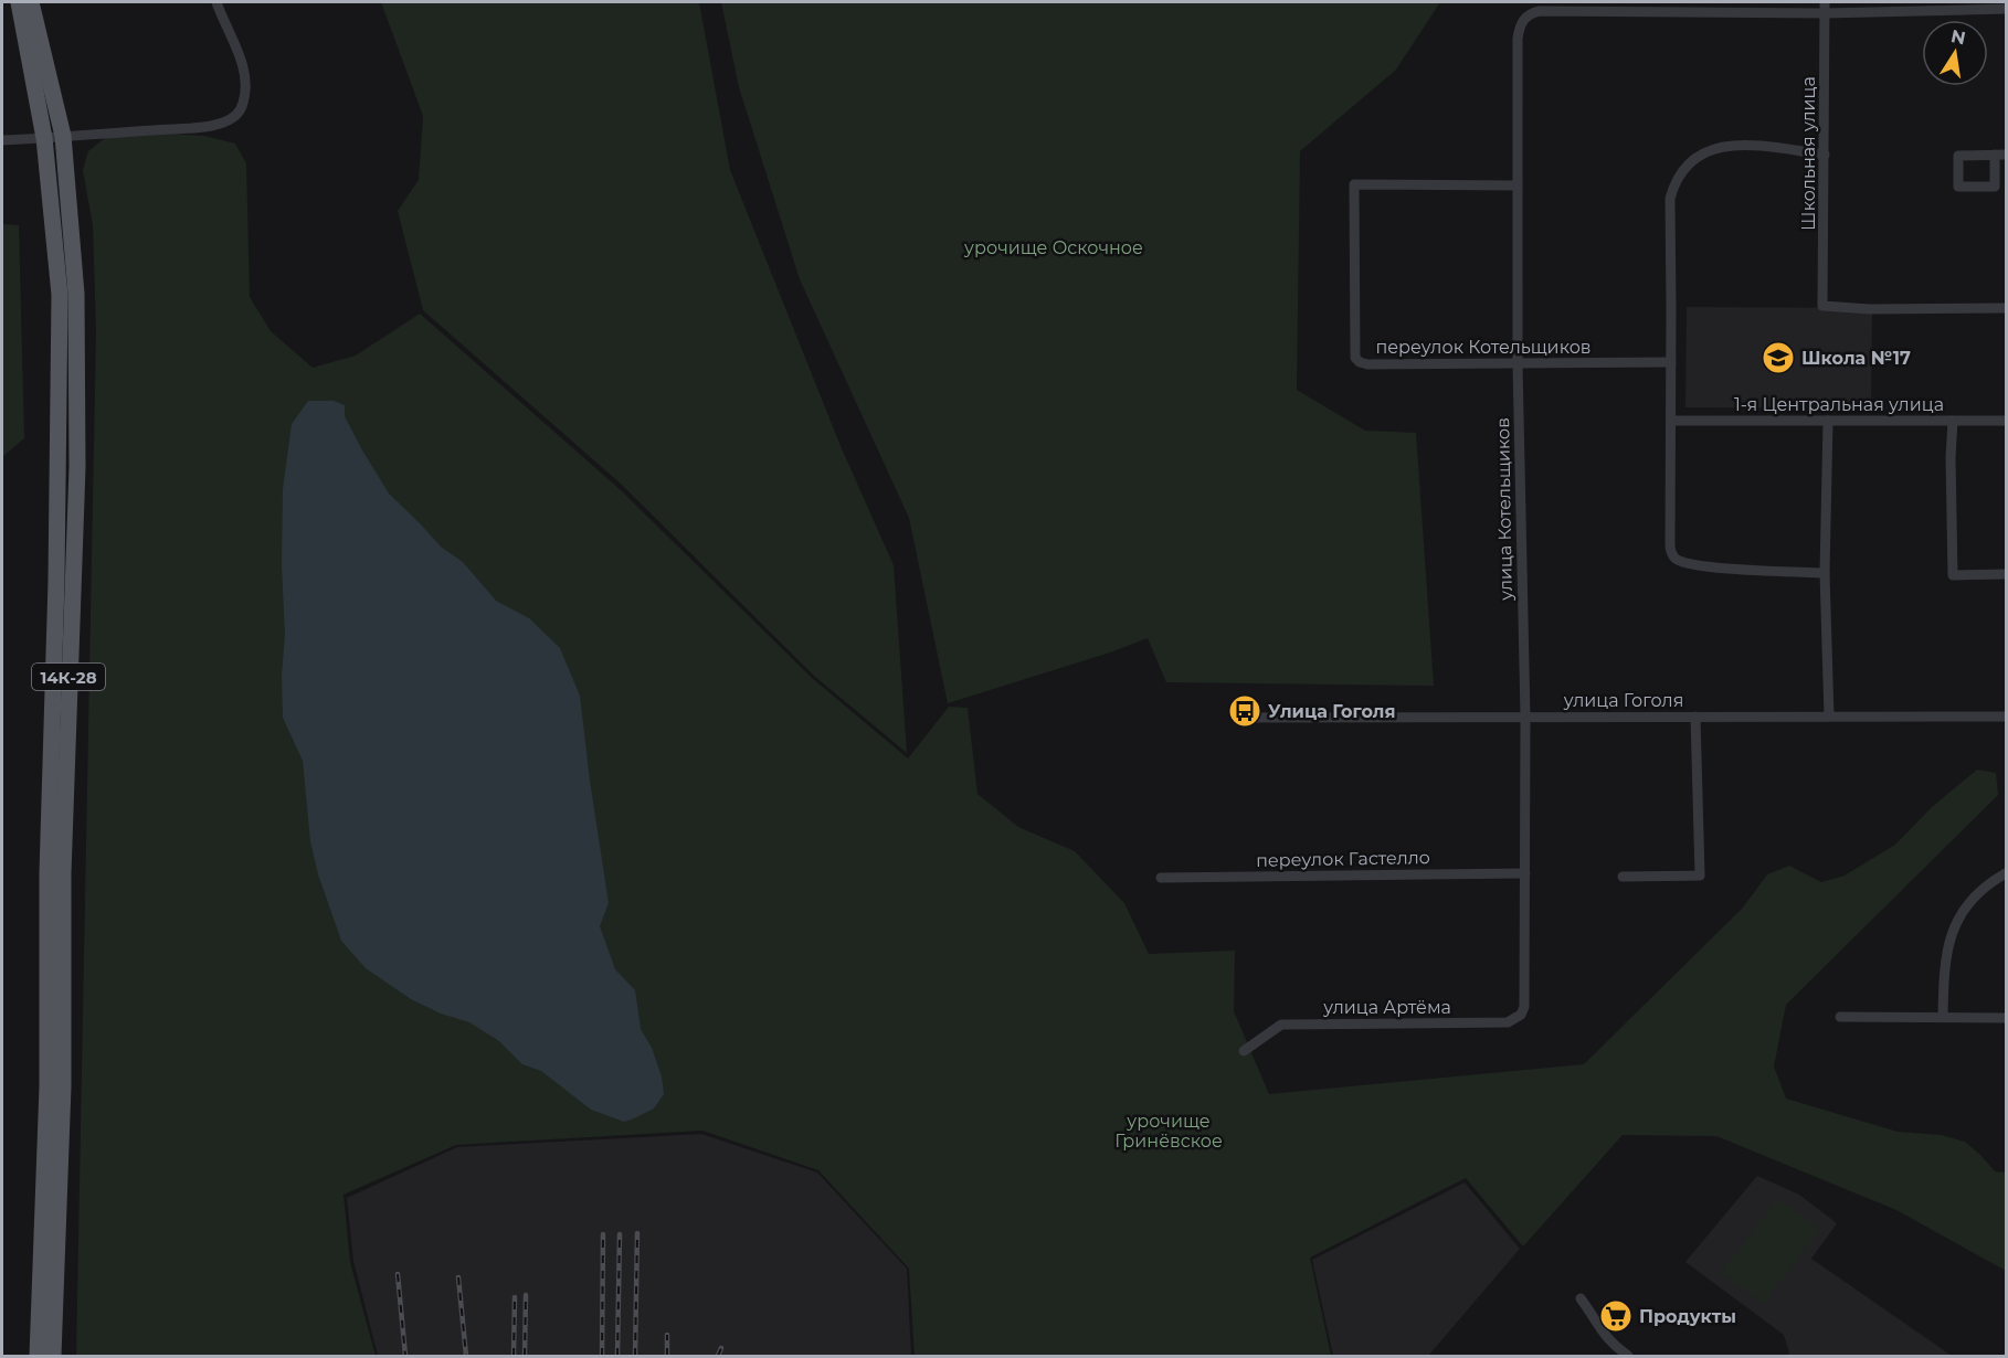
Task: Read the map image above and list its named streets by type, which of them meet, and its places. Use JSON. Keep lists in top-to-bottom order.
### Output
{
  "streets": {
    "main road": ["14К-28"],
    "street": [
      "Школьная улица",
      "переулок Котельщиков",
      "1-я Центральная улица",
      "улица Котельщиков",
      "улица Гоголя",
      "переулок Гастелло",
      "улица Артёма"
    ]
  },
  "crossings": [
    ["Школьная улица", "улица Котельщиков"],
    ["переулок Котельщиков", "улица Котельщиков"],
    ["улица Котельщиков", "улица Гоголя"],
    ["улица Котельщиков", "переулок Гастелло"],
    ["улица Котельщиков", "улица Артёма"]
  ],
  "parks": ["урочище Оскочное", "урочище Гринёвское"],
  "places": {
    "school or university": ["Школа №17"],
    "bus stop": ["Улица Гоголя"],
    "supermarket": ["Продукты"]
  },
  "north": "top"
}
